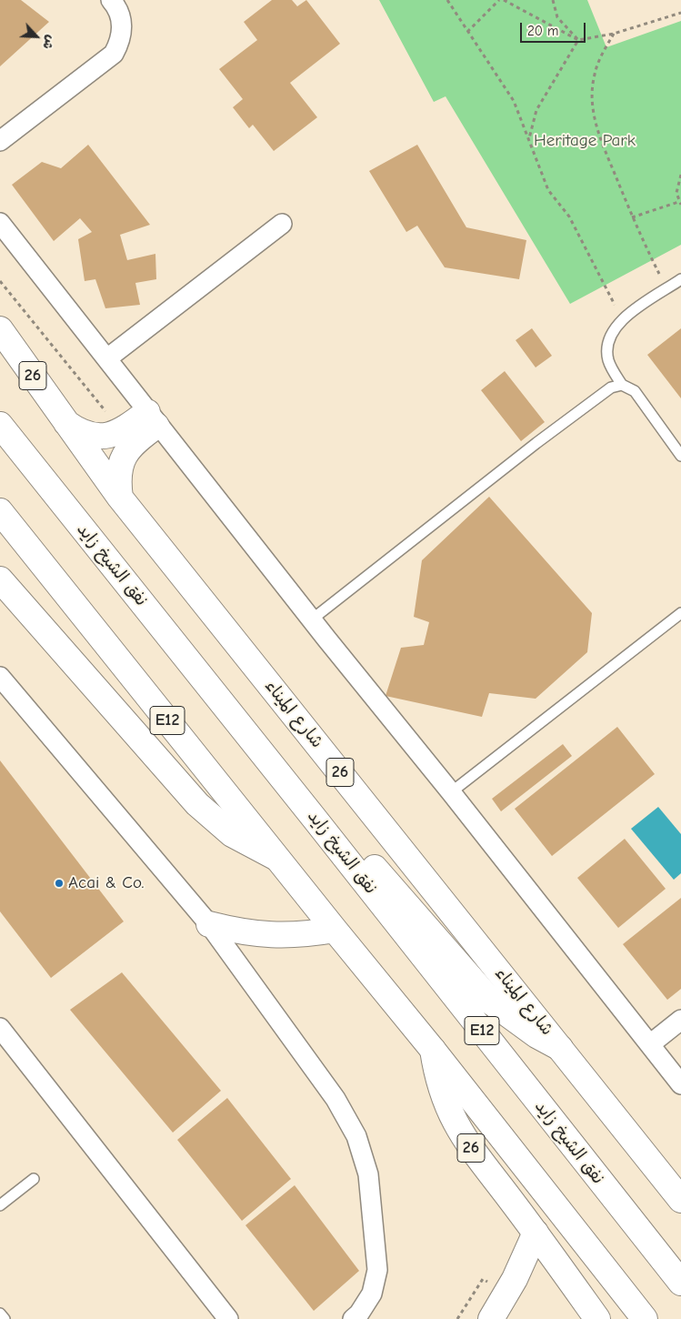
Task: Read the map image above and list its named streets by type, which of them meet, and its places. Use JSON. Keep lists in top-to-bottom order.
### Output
{
  "streets": {
    "main road": [
      "26",
      "نفق الشيخ زايد",
      "شارع الميناء",
      "E12"
    ]
  },
  "crossings": [
    ["26", "E12"]
  ],
  "parks": ["Heritage Park"],
  "places": ["Acai & Co."],
  "scale_bar": "20 m",
  "north": "bottom right"
}
